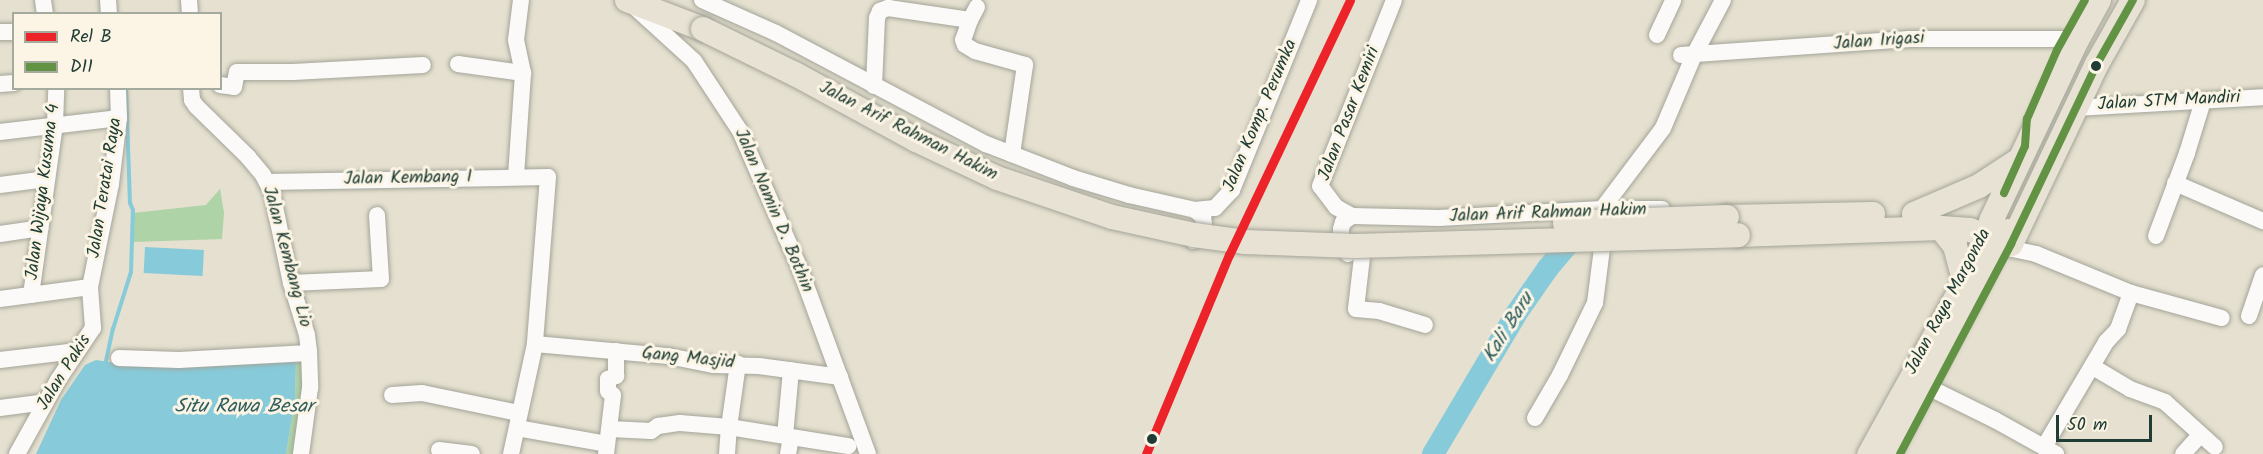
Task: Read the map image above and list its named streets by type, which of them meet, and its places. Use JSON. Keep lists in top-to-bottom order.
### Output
{
  "streets": {
    "highway": ["Jalan Arif Rahman Hakim", "Jalan Raya Margonda"],
    "street": [
      "Jalan Irigasi",
      "Jalan STM Mandiri",
      "Jalan Pasar Kemiri",
      "Jalan Komp. Perumka",
      "Jalan Kembang I",
      "Jalan Teratai Raya",
      "Jalan Wijaya Kusuma 4",
      "Jalan Namin D. Bothin",
      "Jalan Kembang Lio",
      "Gang Masjid",
      "Jalan Pakis"
    ]
  },
  "crossings": [
    ["Jalan Irigasi", "Jalan Raya Margonda"],
    ["Jalan STM Mandiri", "Jalan Raya Margonda"],
    ["Jalan Pasar Kemiri", "Jalan Arif Rahman Hakim"],
    ["Jalan Komp. Perumka", "Jalan Arif Rahman Hakim"],
    ["Jalan Arif Rahman Hakim", "Jalan Namin D. Bothin"],
    ["Jalan Arif Rahman Hakim", "Jalan Raya Margonda"],
    ["Jalan Kembang I", "Jalan Kembang Lio"],
    ["Jalan Kembang I", "Gang Masjid"],
    ["Jalan Teratai Raya", "Jalan Pakis"],
    ["Jalan Namin D. Bothin", "Gang Masjid"]
  ],
  "water": ["Kali Baru", "Situ Rawa Besar"],
  "lines": ["rail line B", "transit line D11"],
  "legend": ["Rel B", "D11"],
  "scale_bar": "50 m"
}
